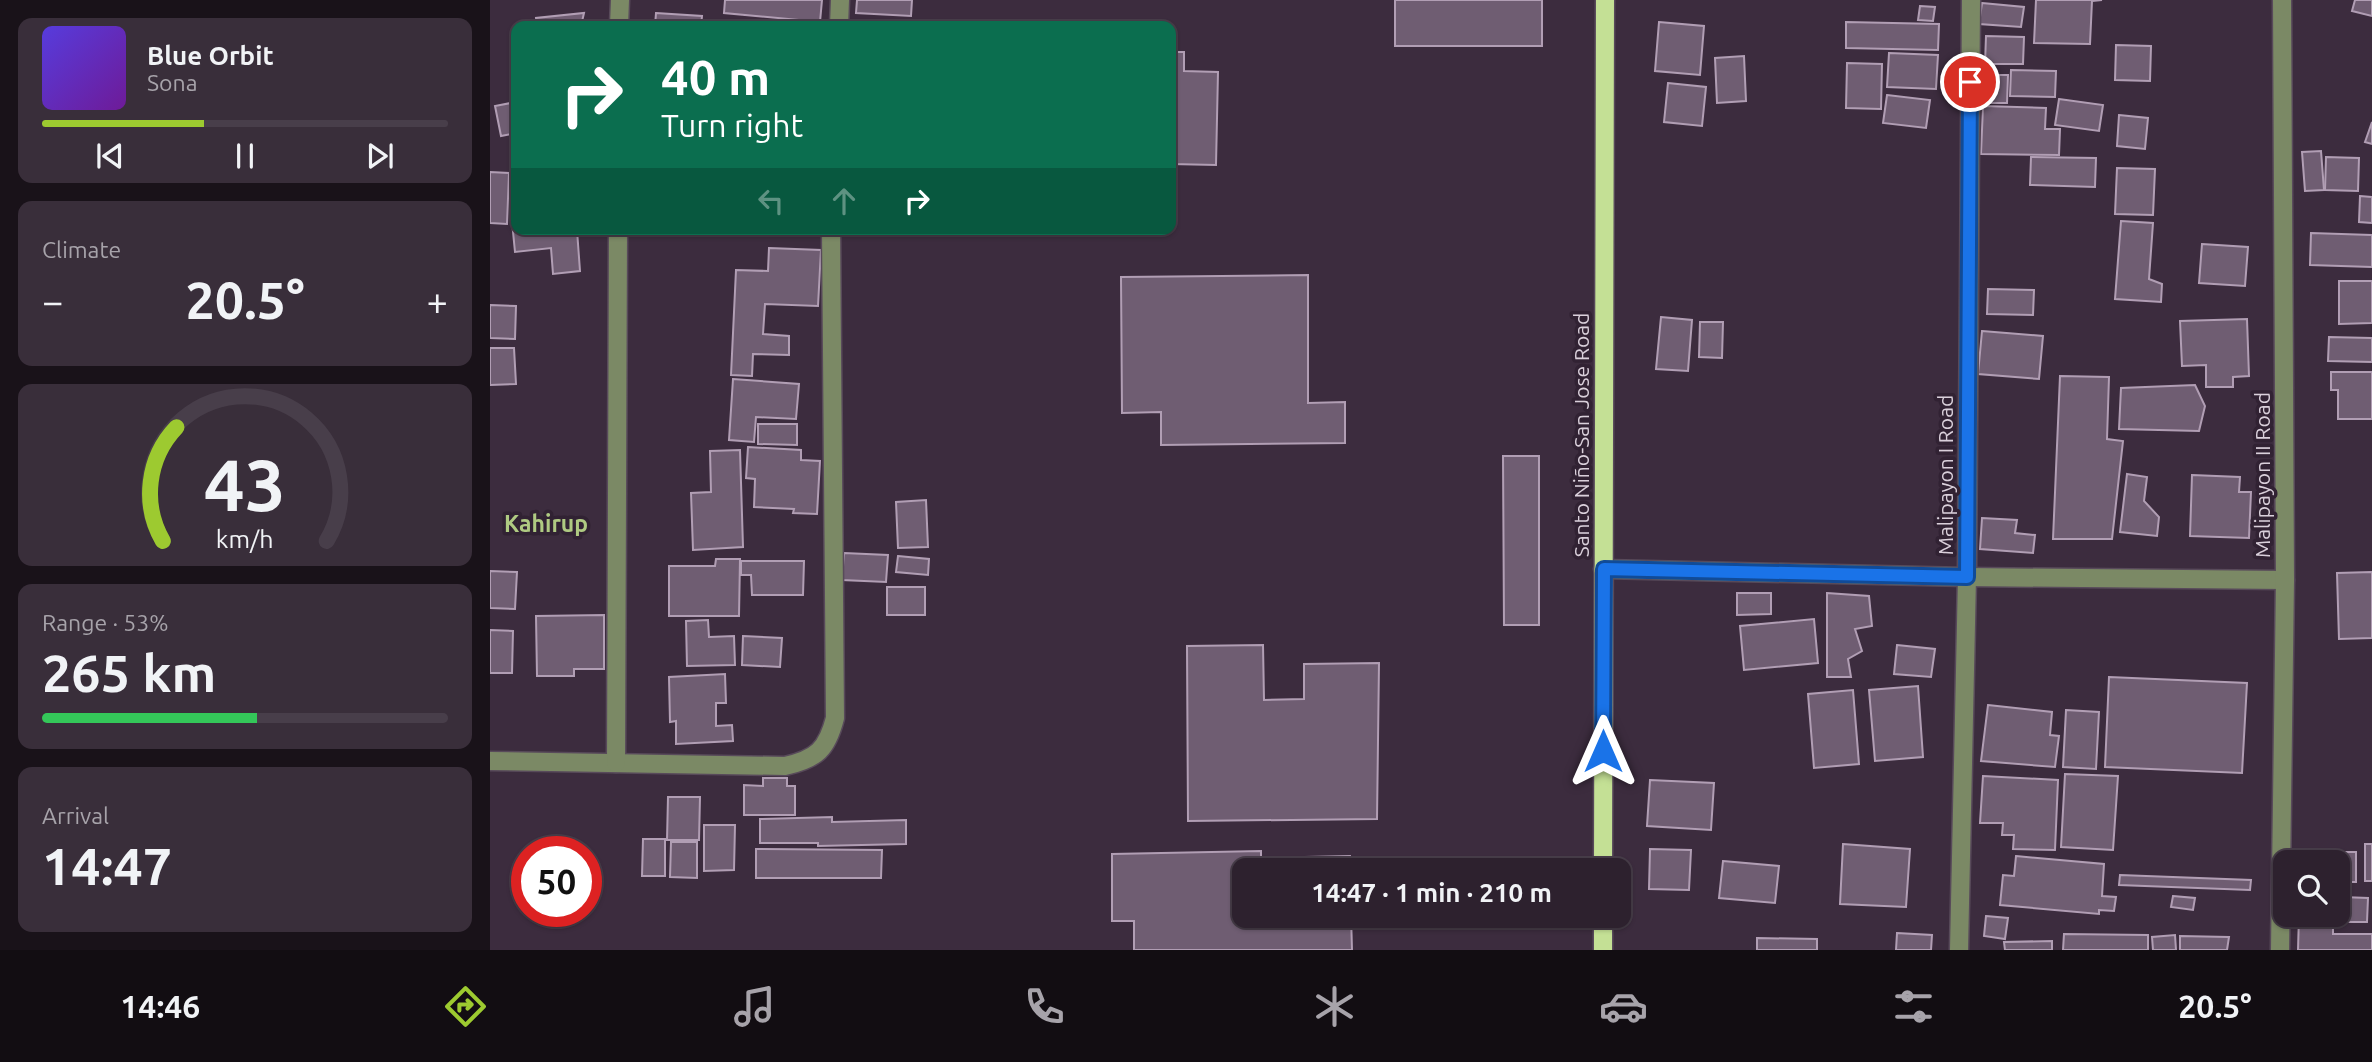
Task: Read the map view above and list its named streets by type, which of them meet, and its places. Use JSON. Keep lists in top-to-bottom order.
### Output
{
  "streets": {
    "main road": ["Santo Niño-San Jose Road"],
    "street": ["Malipayon I Road", "Malipayon II Road"]
  },
  "districts": ["Kahirup"],
  "page": {
    "turn": ["40 m", "Turn right"],
    "song": ["Blue Orbit", "Sona"],
    "tile": [
      "Climate",
      ["Range · 53%", "265 km"],
      ["Arrival", "14:47"]
    ],
    "heat": ["−", "20.5°", "+"],
    "limit": "50",
    "trip": "14:47 · 1 min · 210 m",
    "tabs": ["14:46", "20.5°"],
    "gauge": ["43", "km/h"]
  }
}
